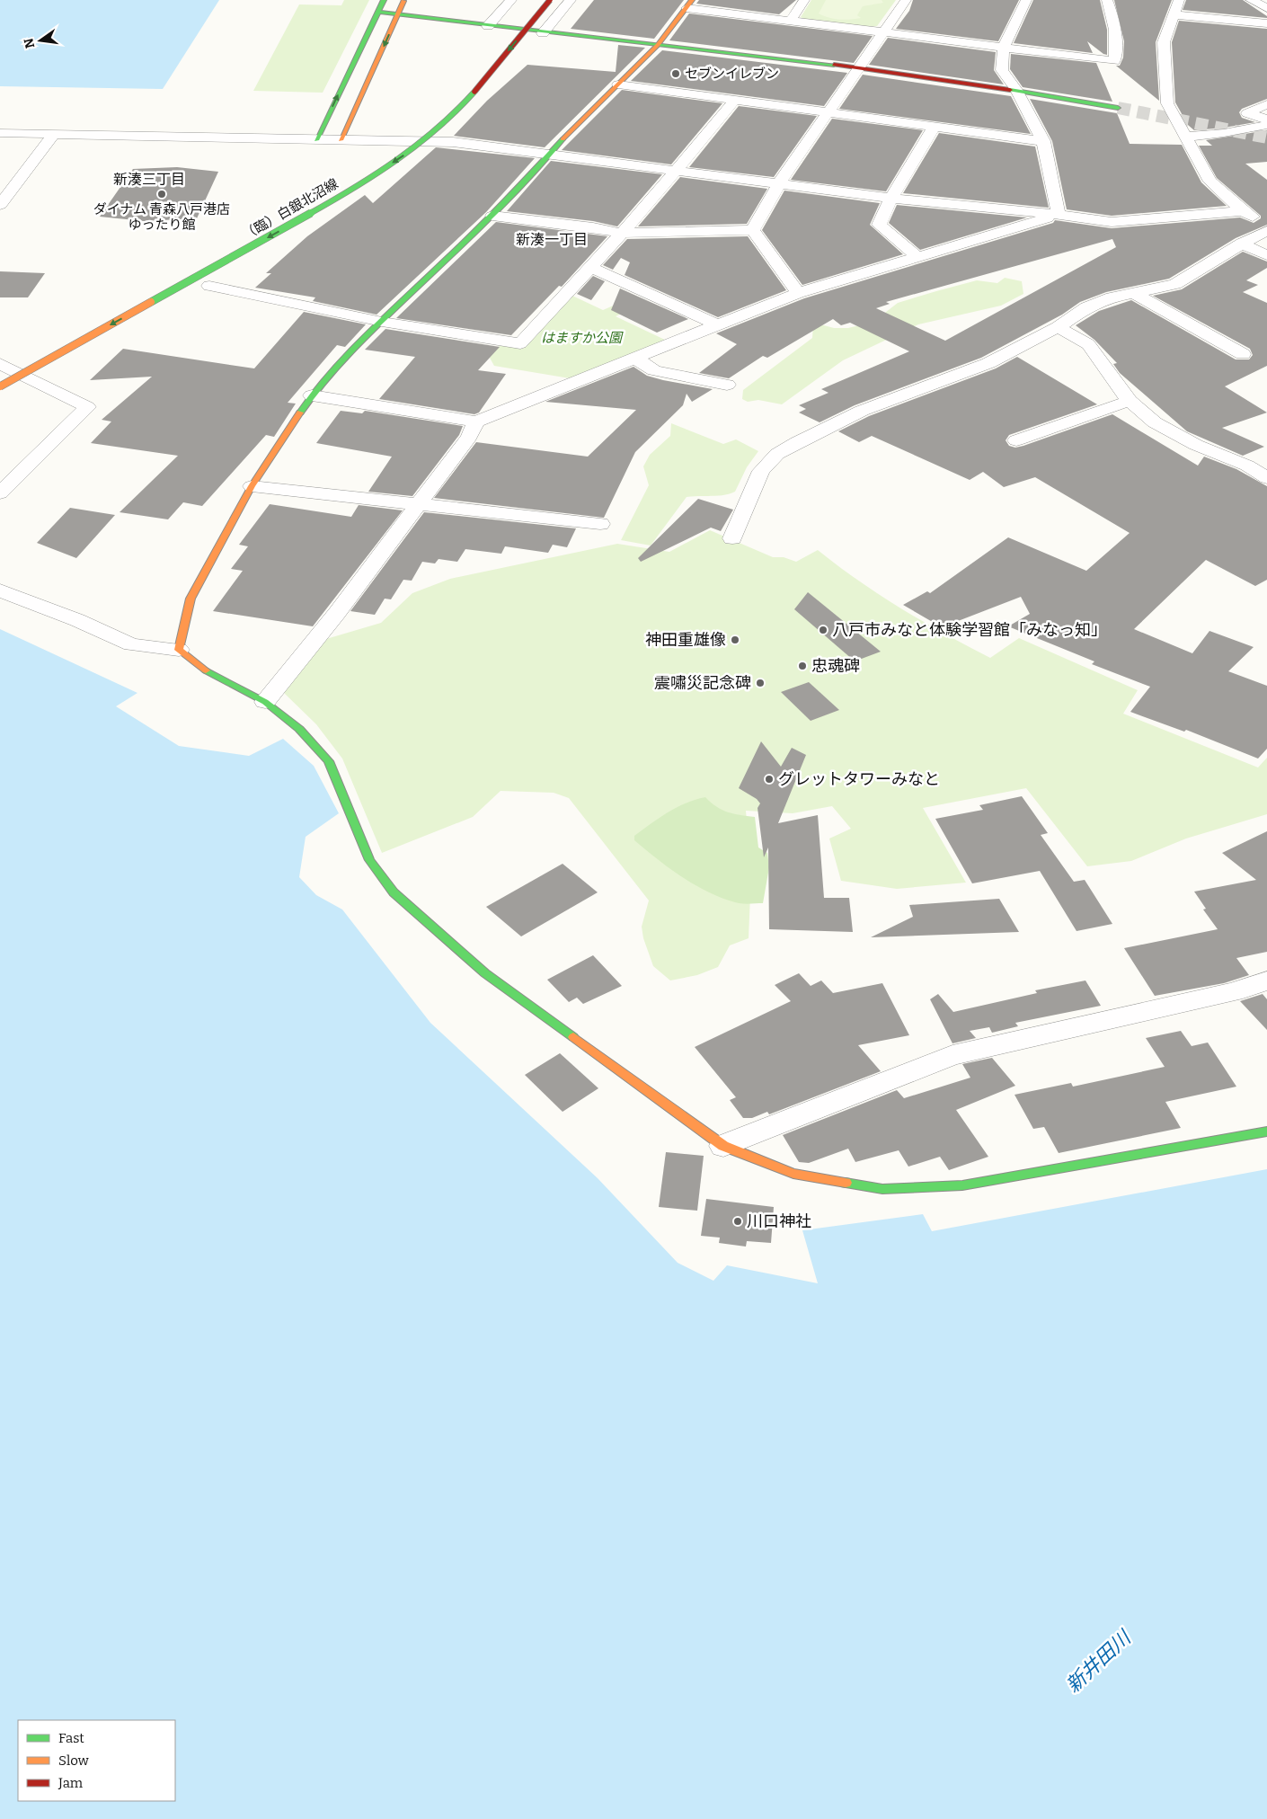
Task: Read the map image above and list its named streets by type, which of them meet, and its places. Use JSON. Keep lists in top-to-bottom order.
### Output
{
  "streets": {
    "street": ["（臨）白銀北沼線"]
  },
  "one_way": ["（臨）白銀北沼線"],
  "districts": ["新湊三丁目", "新湊一丁目"],
  "water": ["新井田川"],
  "parks": ["はますか公園"],
  "places": [
    "セブンイレブン",
    "ダイナム 青森八戸港店 ゆったり館",
    "八戸市みなと体験学習館「みなっ知」",
    "神田重雄像",
    "忠魂碑",
    "震嘯災記念碑",
    "グレットタワーみなと",
    "川口神社"
  ],
  "legend": ["Fast", "Slow", "Jam"],
  "north": "left"
}
